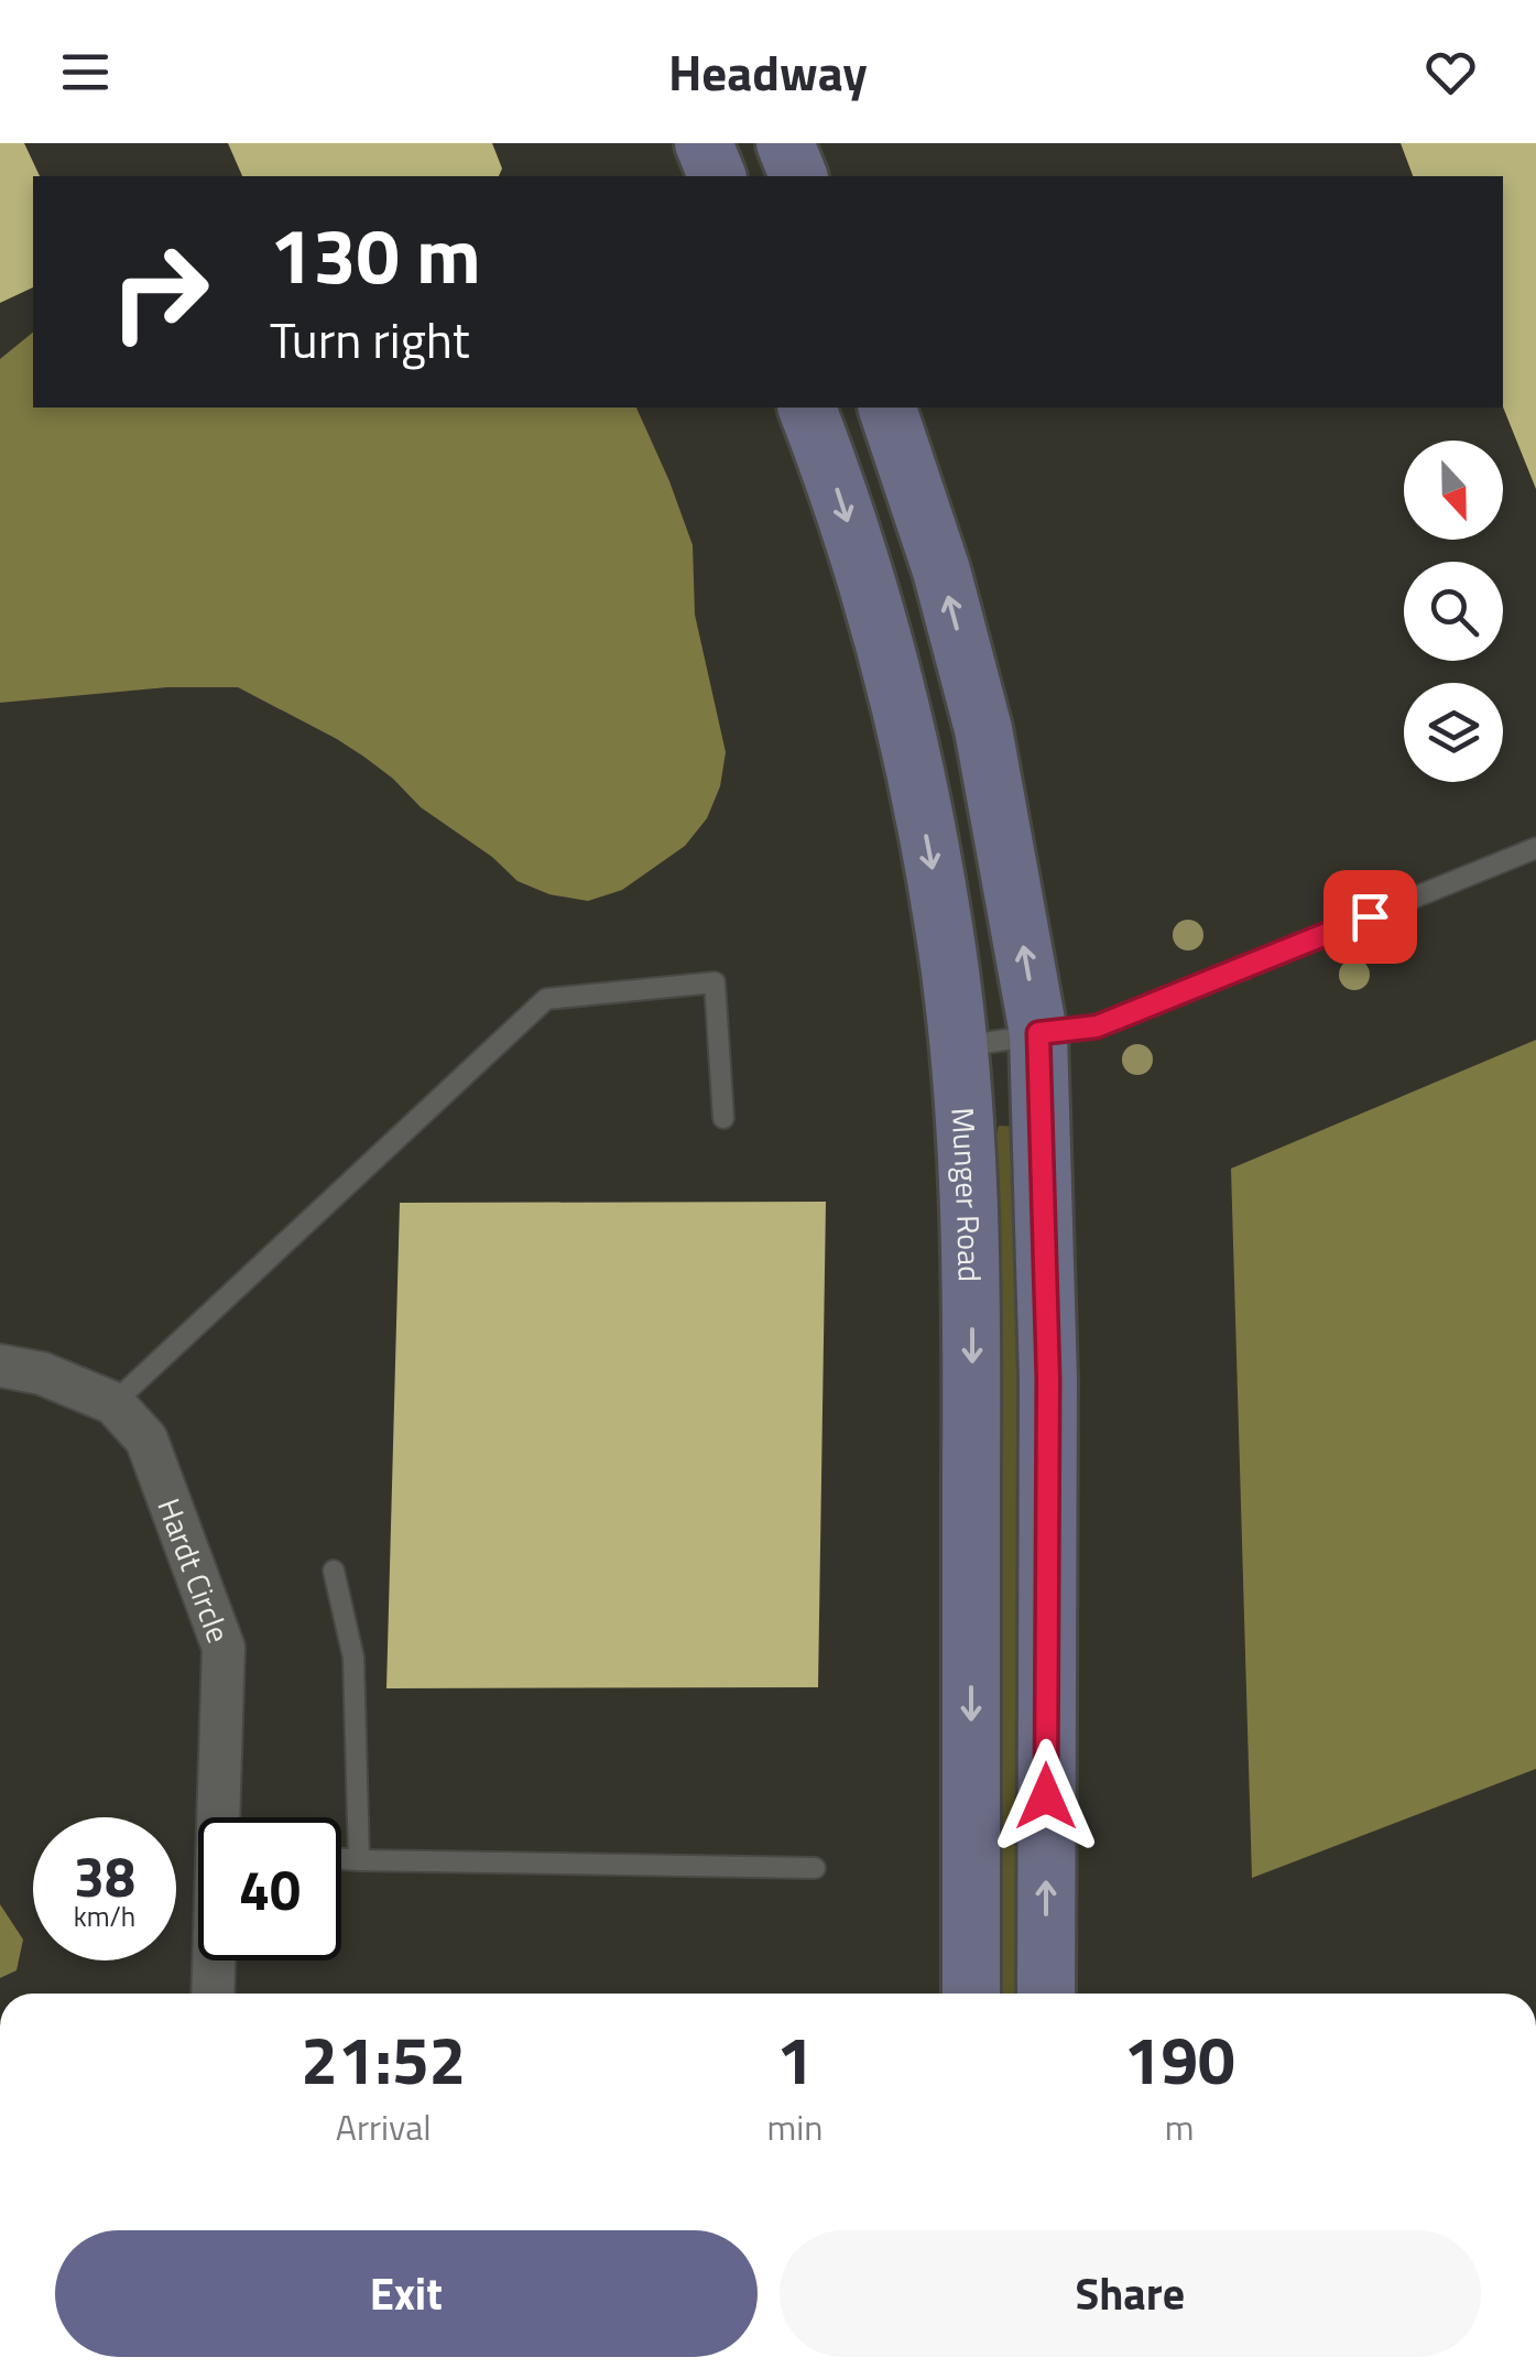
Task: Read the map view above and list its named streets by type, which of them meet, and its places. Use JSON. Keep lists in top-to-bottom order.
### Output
{
  "streets": {
    "street": ["Munger Road", "Hardt Circle"]
  },
  "north": "bottom",
  "page": {
    "header": "Headway",
    "turn": ["130 m", "Turn right"],
    "speed": "38 km/h",
    "limit": "40",
    "eta": [
      "21:52",
      "Arrival",
      "1",
      "min",
      "190",
      "m"
    ],
    "buttons": ["Exit", "Share"]
  }
}
